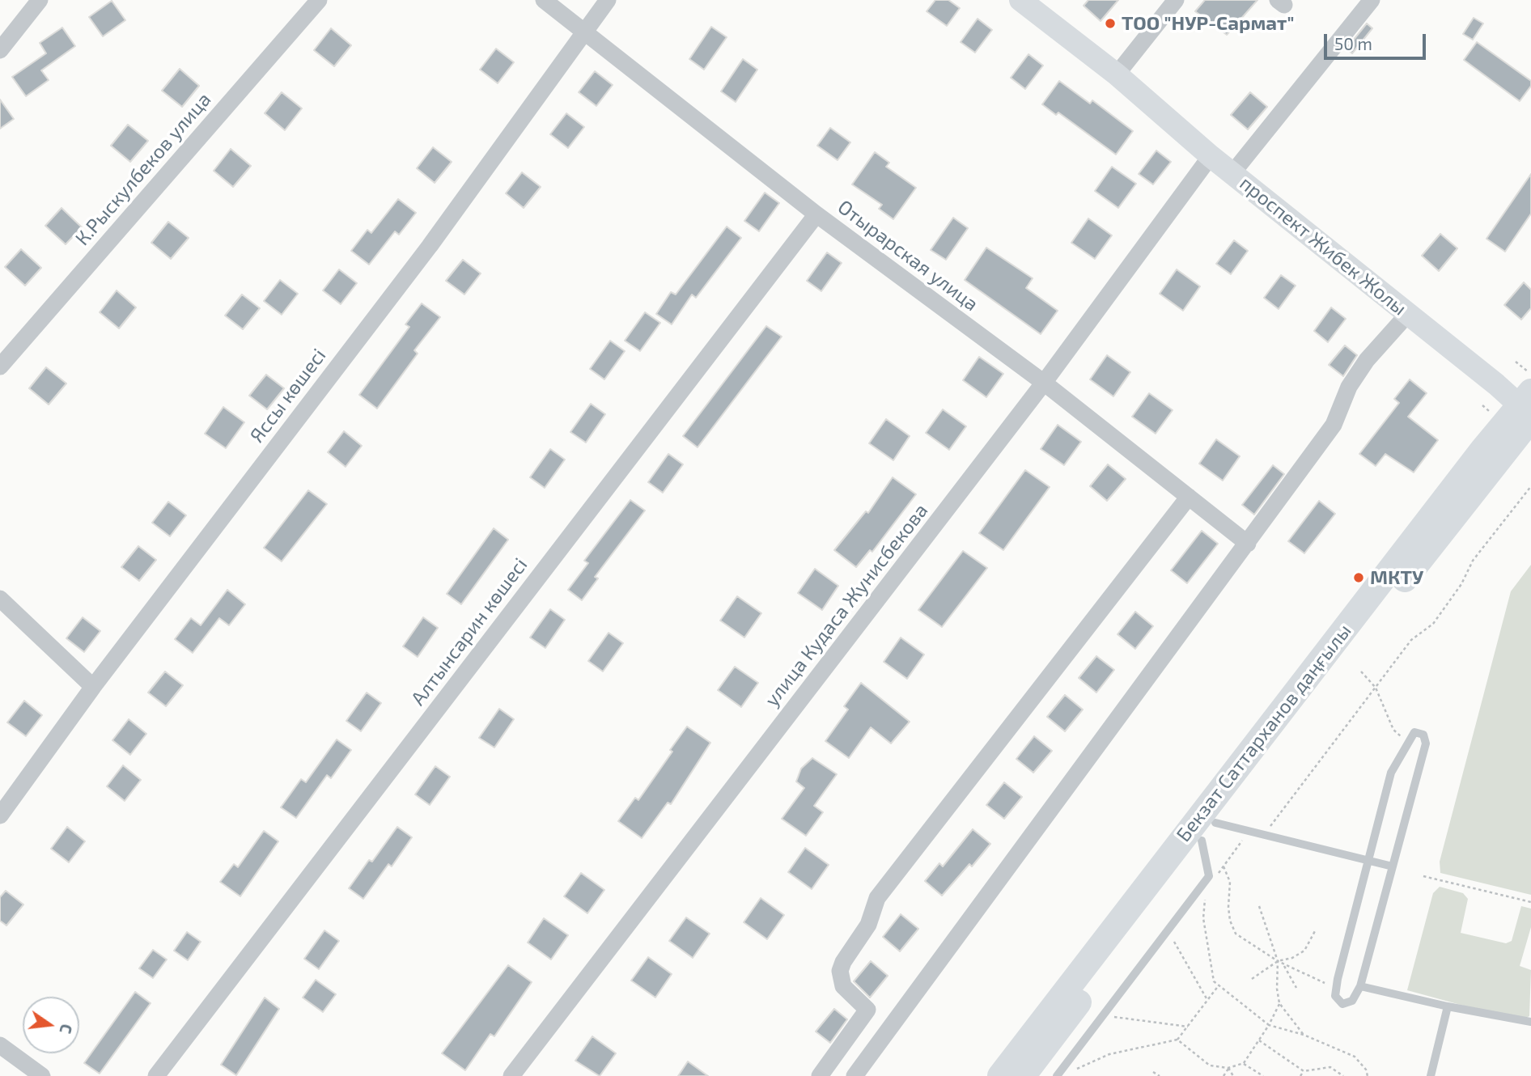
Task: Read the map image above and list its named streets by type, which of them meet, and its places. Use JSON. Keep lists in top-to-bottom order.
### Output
{
  "streets": {
    "main road": ["проспект Жибек Жолы", "Бекзат Саттарханов даңғылы"],
    "street": [
      "К.Рыскулбеков улица",
      "Отырарская улица",
      "Яссы көшесі",
      "улица Кудаса Жунисбекова",
      "Алтынсарин көшесі"
    ]
  },
  "crossings": [
    ["проспект Жибек Жолы", "улица Кудаса Жунисбекова"],
    ["проспект Жибек Жолы", "Бекзат Саттарханов даңғылы"],
    ["Отырарская улица", "Яссы көшесі"],
    ["Отырарская улица", "улица Кудаса Жунисбекова"],
    ["Отырарская улица", "Алтынсарин көшесі"]
  ],
  "places": ["ТОО \"НУР-Сармат\"", "МКТУ"],
  "scale_bar": "50 m",
  "north": "right"
}
